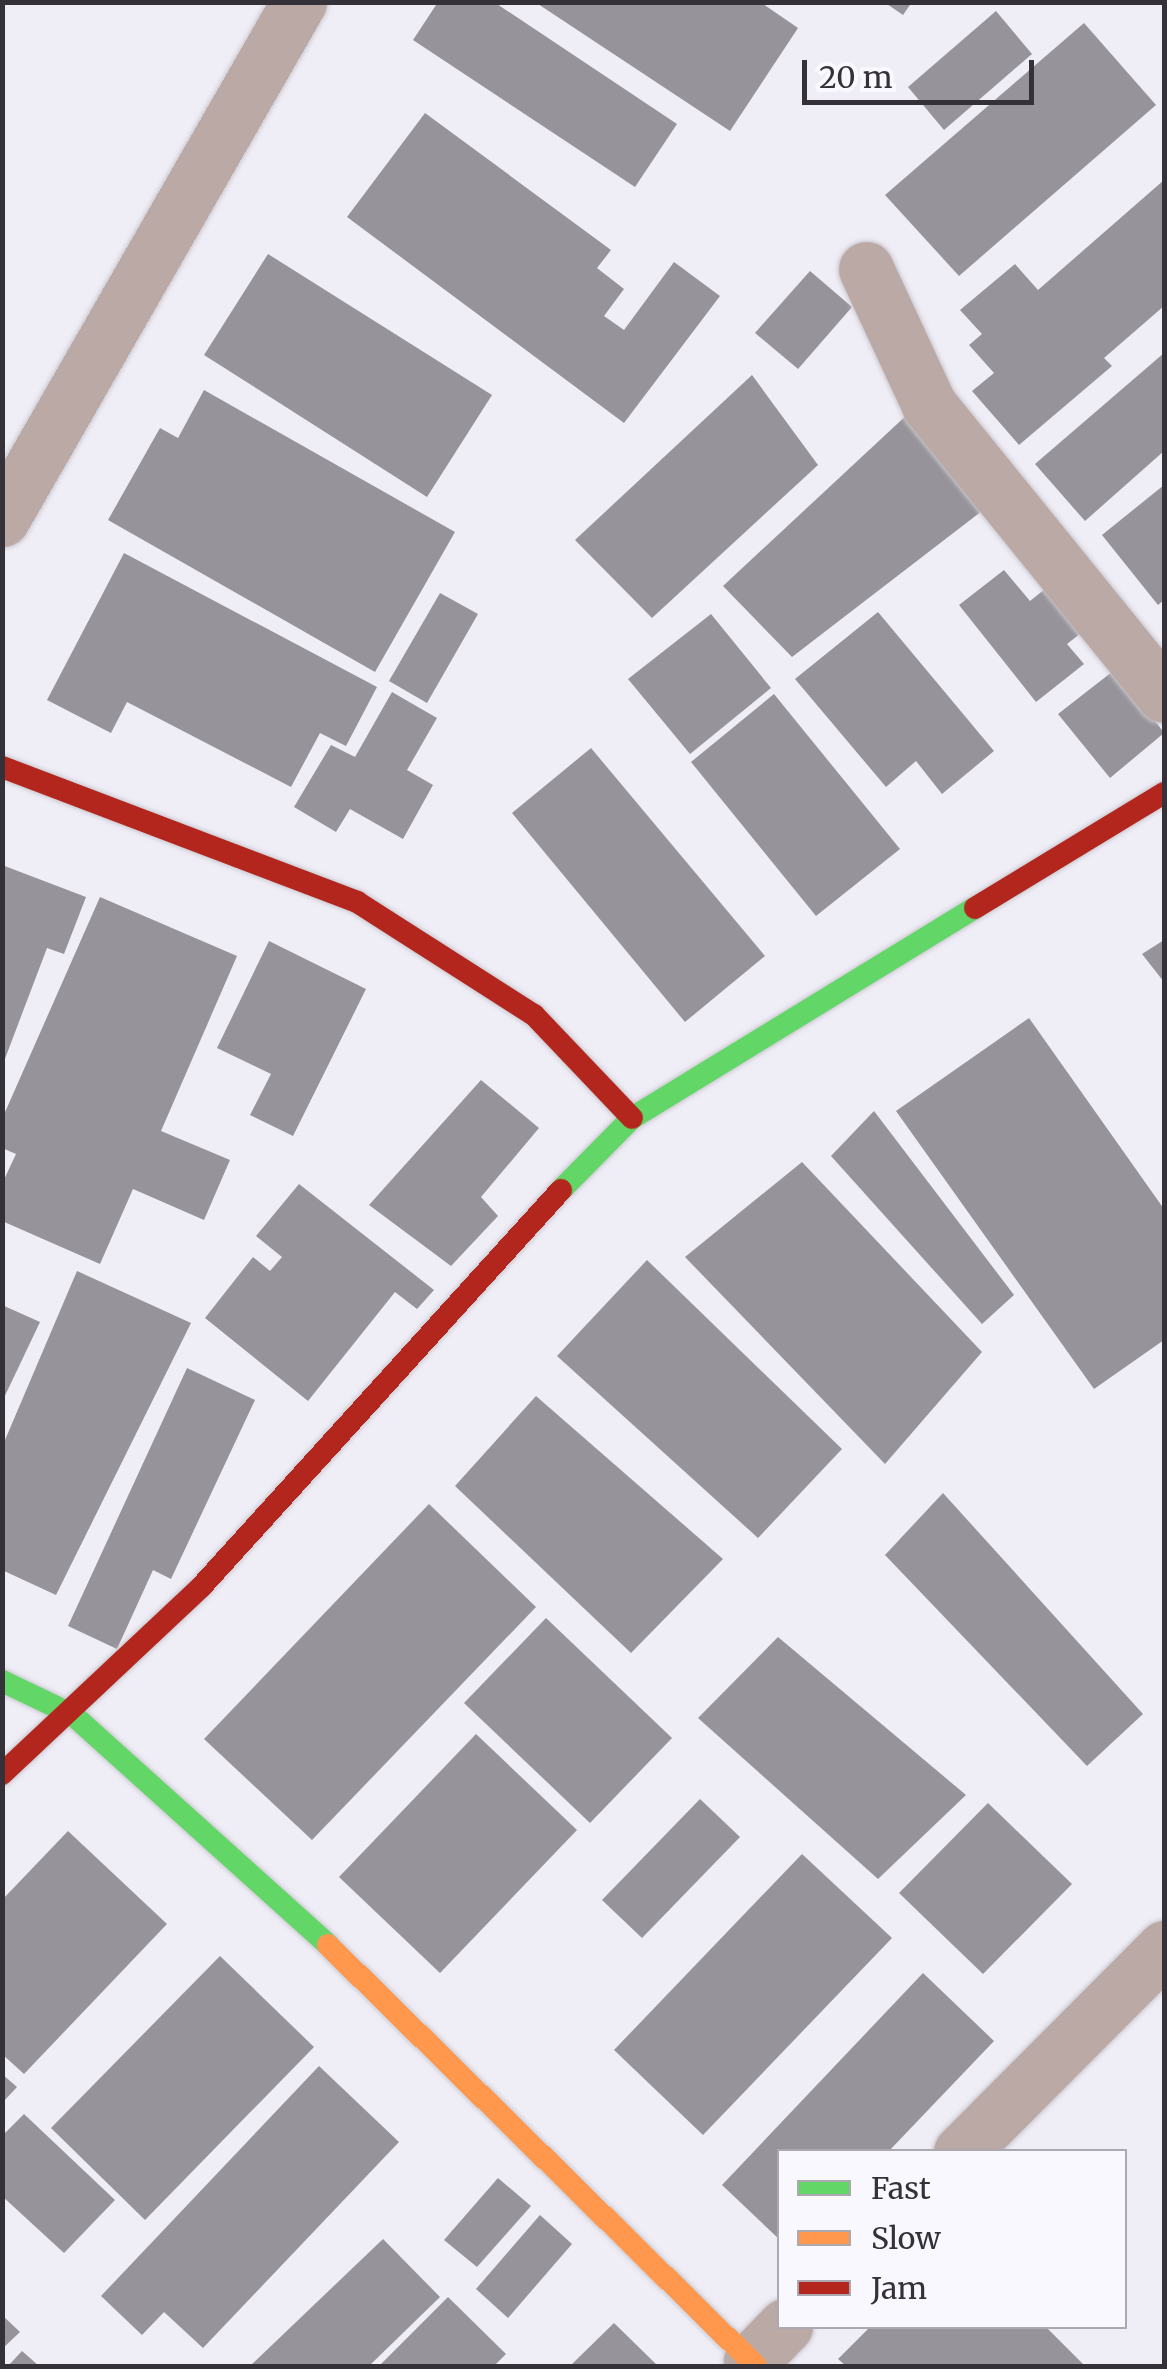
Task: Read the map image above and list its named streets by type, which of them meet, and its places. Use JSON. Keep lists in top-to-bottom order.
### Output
{
  "legend": ["Fast", "Slow", "Jam"],
  "scale_bar": "20 m"
}
